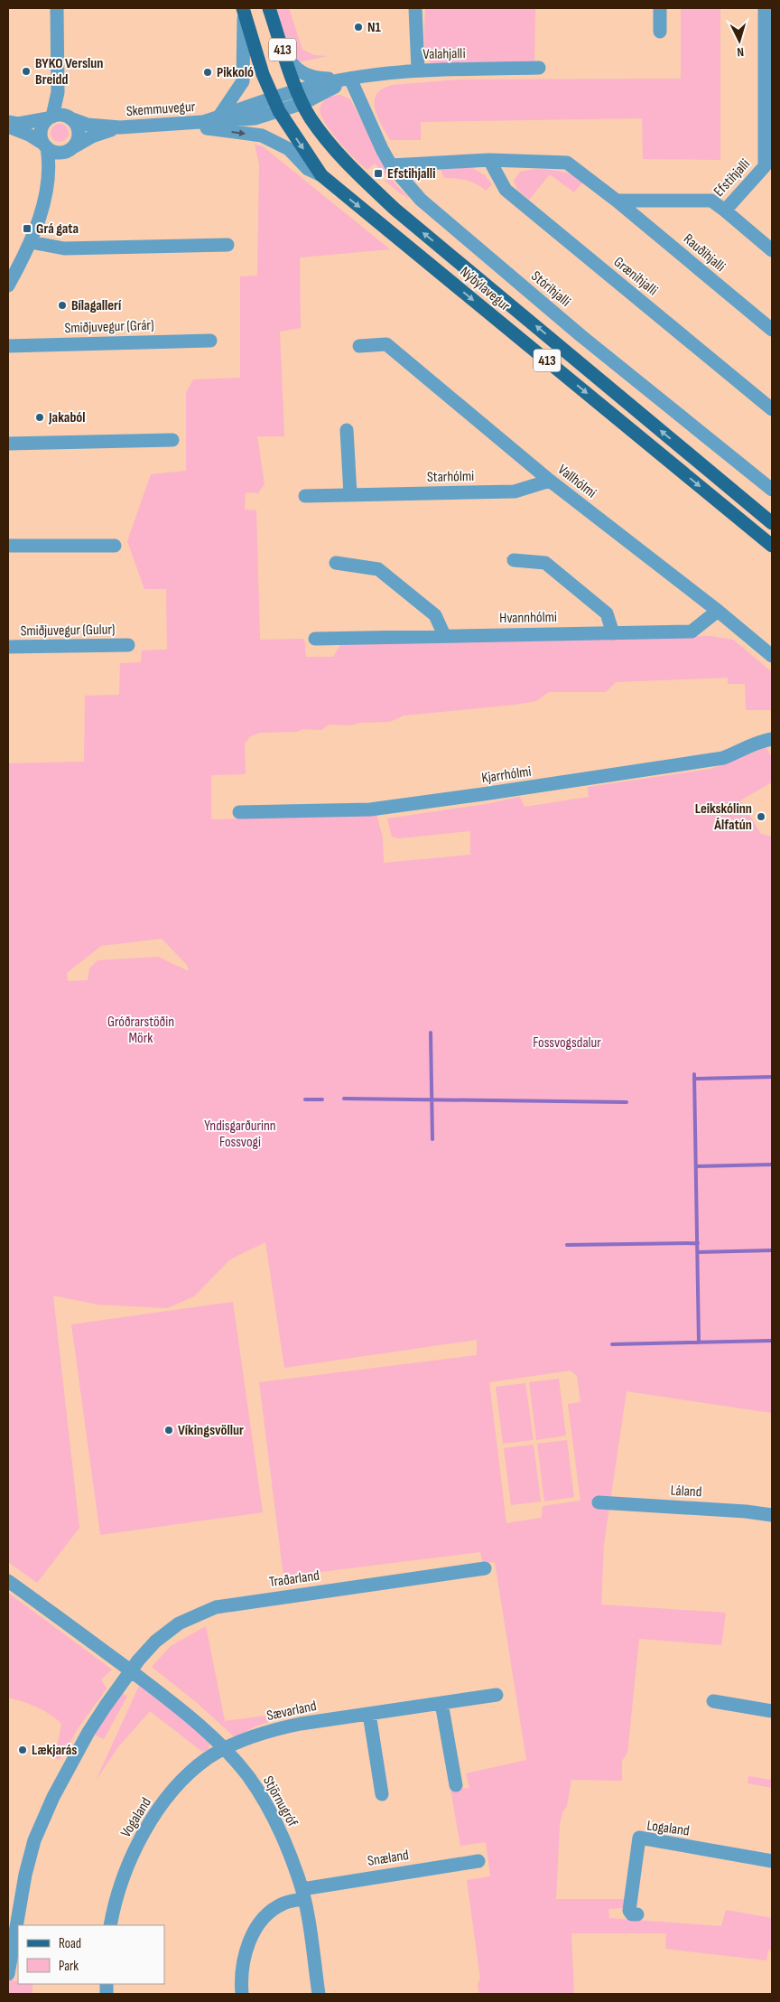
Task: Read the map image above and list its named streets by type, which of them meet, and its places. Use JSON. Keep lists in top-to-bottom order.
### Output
{
  "streets": {
    "main road": ["413", "Nýbýlavegur"],
    "street": [
      "Valahjalli",
      "Skemmuvegur",
      "Efstihjalli",
      "Rauðihjalli",
      "Grænihjalli",
      "Stórihjalli",
      "Smiðjuvegur (Grár)",
      "Starhólmi",
      "Vallhólmi",
      "Hvannhólmi",
      "Smiðjuvegur (Gulur)",
      "Kjarrhólmi",
      "Láland",
      "Traðarland",
      "Sævarland",
      "Stjörnugróf",
      "Vogaland",
      "Logaland",
      "Snæland"
    ]
  },
  "crossings": [
    ["Valahjalli", "Skemmuvegur"],
    ["Valahjalli", "Nýbýlavegur"],
    ["Valahjalli", "Stórihjalli"],
    ["Skemmuvegur", "Nýbýlavegur"],
    ["Efstihjalli", "Rauðihjalli"],
    ["Nýbýlavegur", "Stórihjalli"],
    ["Starhólmi", "Vallhólmi"],
    ["Vallhólmi", "Hvannhólmi"],
    ["Traðarland", "Stjörnugróf"],
    ["Sævarland", "Stjörnugróf"],
    ["Sævarland", "Vogaland"],
    ["Stjörnugróf", "Vogaland"],
    ["Stjörnugróf", "Snæland"]
  ],
  "parks": ["Gróðrarstöðin Mörk", "Fossvogsdalur", "Yndisgarðurinn Fossvogi"],
  "places": {
    "other": [
      "N1",
      "BYKO Verslun Breidd",
      "Pikkoló",
      "Bílagallerí",
      "Jakaból",
      "Leikskólinn Álfatún",
      "Víkingsvöllur",
      "Lækjarás"
    ],
    "transit": ["Efstihjalli", "Grá gata"]
  },
  "legend": ["Road", "Park"],
  "north": "bottom"
}
